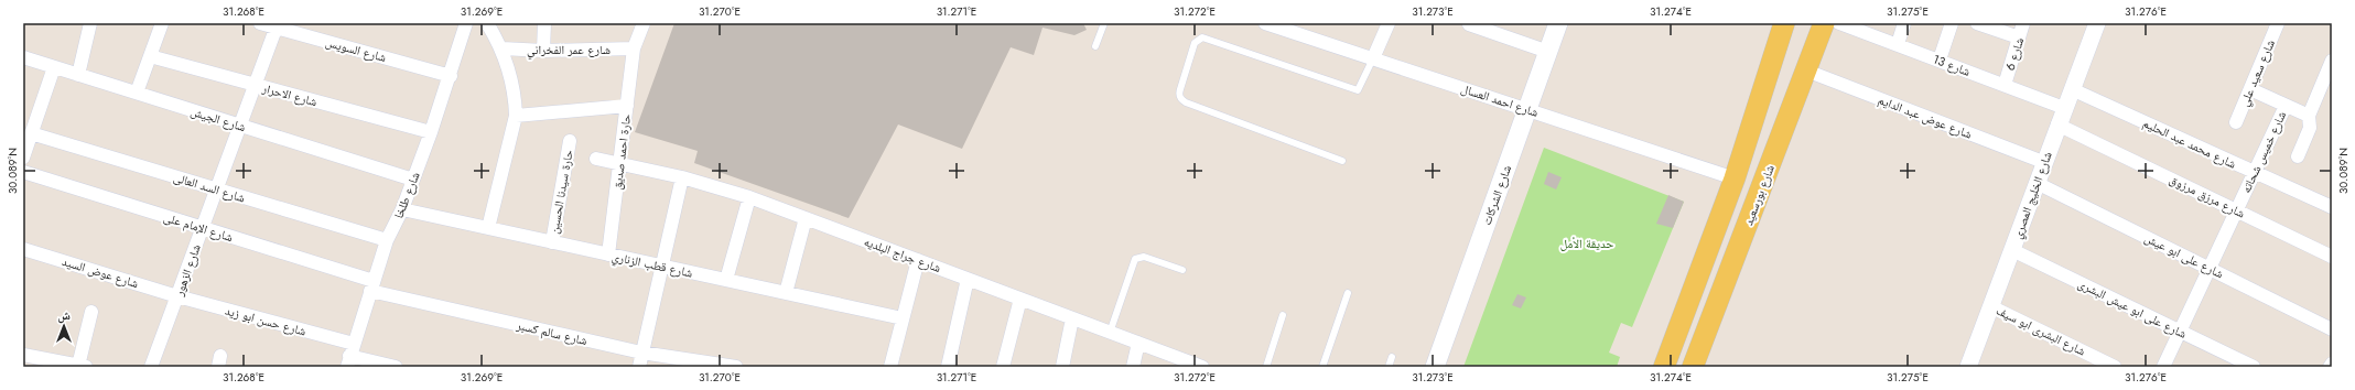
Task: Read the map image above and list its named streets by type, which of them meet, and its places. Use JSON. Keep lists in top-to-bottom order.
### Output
{
  "streets": {
    "main road": ["شارع الشركات", "شارع بورسعيد"],
    "street": [
      "شارع السويس",
      "شارع عمر الفخراني",
      "شارع 6",
      "شارع 13",
      "شارع سعيد علي",
      "شارع الاحرار",
      "شارع احمد العسال",
      "شارع عوض عبد الدايم",
      "شارع الجيش",
      "شارع محمد عبد الحليم",
      "حارة احمد صديق",
      "شارع خميس شحاته",
      "شارع السد العالى",
      "حارة سيدنا الحسين",
      "شارع طلخا",
      "شارع الخليج المصري",
      "شارع مرزق مرزوق",
      "شارع الإمام على",
      "شارع جراج البلديه",
      "شارع على ابو عيش",
      "شارع قطب الزناري",
      "شارع الزهور",
      "شارع عوض السيد",
      "شارع على ابو عيش البشرى",
      "شارع حسن ابو زيد",
      "شارع البشرى ابو سيف",
      "شارع سالم كسبر"
    ]
  },
  "crossings": [
    ["شارع السويس", "شارع طلخا"],
    ["شارع السويس", "شارع الزهور"],
    ["شارع عمر الفخراني", "حارة احمد صديق"],
    ["شارع 6", "شارع 13"],
    ["شارع 13", "شارع الخليج المصري"],
    ["شارع الاحرار", "شارع طلخا"],
    ["شارع الاحرار", "شارع الزهور"],
    ["شارع احمد العسال", "شارع الشركات"],
    ["شارع عوض عبد الدايم", "شارع بورسعيد"],
    ["شارع عوض عبد الدايم", "شارع الخليج المصري"],
    ["شارع الجيش", "شارع طلخا"],
    ["شارع الجيش", "شارع الزهور"],
    ["شارع محمد عبد الحليم", "شارع خميس شحاته"],
    ["شارع محمد عبد الحليم", "شارع الخليج المصري"],
    ["حارة احمد صديق", "شارع جراج البلديه"],
    ["حارة احمد صديق", "شارع قطب الزناري"],
    ["شارع خميس شحاته", "شارع مرزق مرزوق"],
    ["شارع خميس شحاته", "شارع على ابو عيش"],
    ["شارع خميس شحاته", "شارع على ابو عيش البشرى"],
    ["شارع السد العالى", "شارع طلخا"],
    ["شارع السد العالى", "شارع الزهور"],
    ["حارة سيدنا الحسين", "شارع قطب الزناري"],
    ["شارع طلخا", "شارع الإمام على"],
    ["شارع طلخا", "شارع قطب الزناري"],
    ["شارع طلخا", "شارع حسن ابو زيد"],
    ["شارع طلخا", "شارع سالم كسبر"],
    ["شارع الخليج المصري", "شارع مرزق مرزوق"],
    ["شارع الخليج المصري", "شارع على ابو عيش"],
    ["شارع الخليج المصري", "شارع على ابو عيش البشرى"],
    ["شارع الخليج المصري", "شارع البشرى ابو سيف"],
    ["شارع الإمام على", "شارع الزهور"],
    ["شارع الإمام على", "شارع سالم كسبر"],
    ["شارع الزهور", "شارع عوض السيد"],
    ["شارع الزهور", "شارع حسن ابو زيد"],
    ["شارع عوض السيد", "شارع حسن ابو زيد"]
  ],
  "parks": ["حديقة الأمل"],
  "north": "top",
  "coordinates": [
    "31.268°E",
    "31.269°E",
    "31.270°E",
    "31.271°E",
    "31.272°E",
    "31.273°E",
    "31.274°E",
    "31.275°E",
    "31.276°E",
    "30.089°N"
  ]
}
